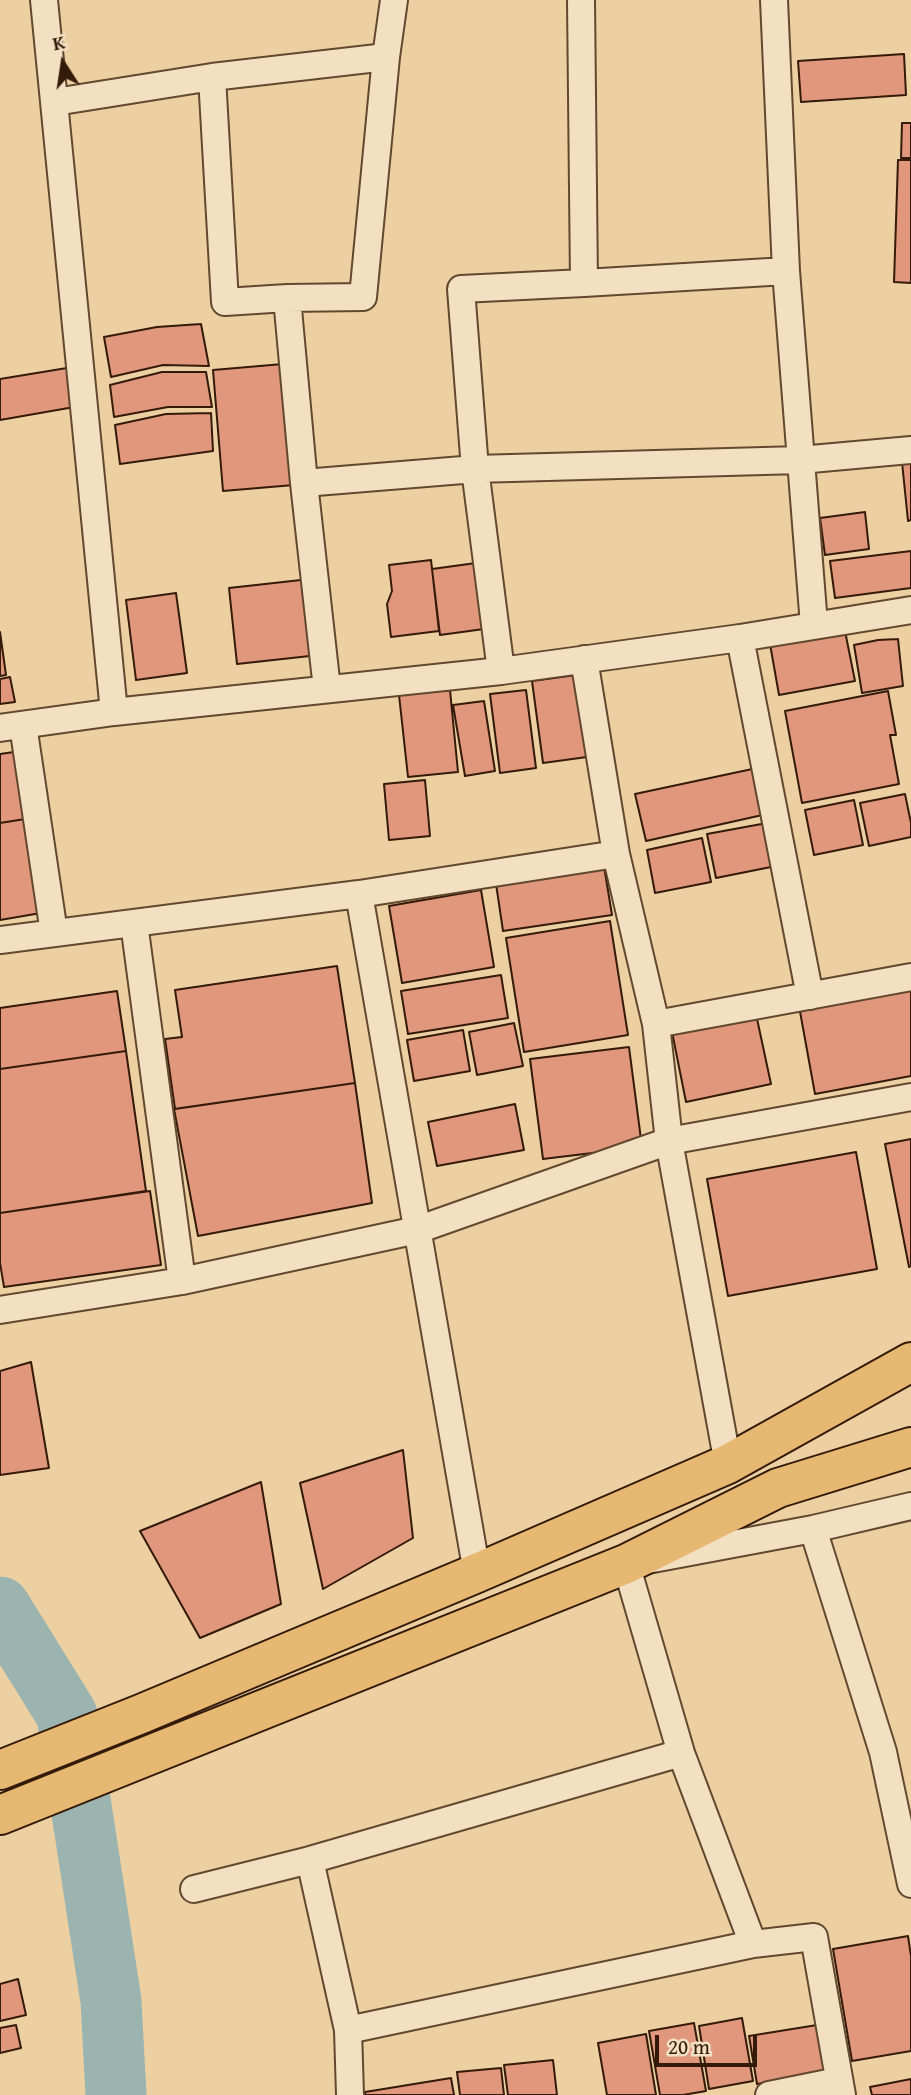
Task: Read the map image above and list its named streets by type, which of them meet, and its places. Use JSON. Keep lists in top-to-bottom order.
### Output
{
  "scale_bar": "20 m",
  "north": "top"
}
